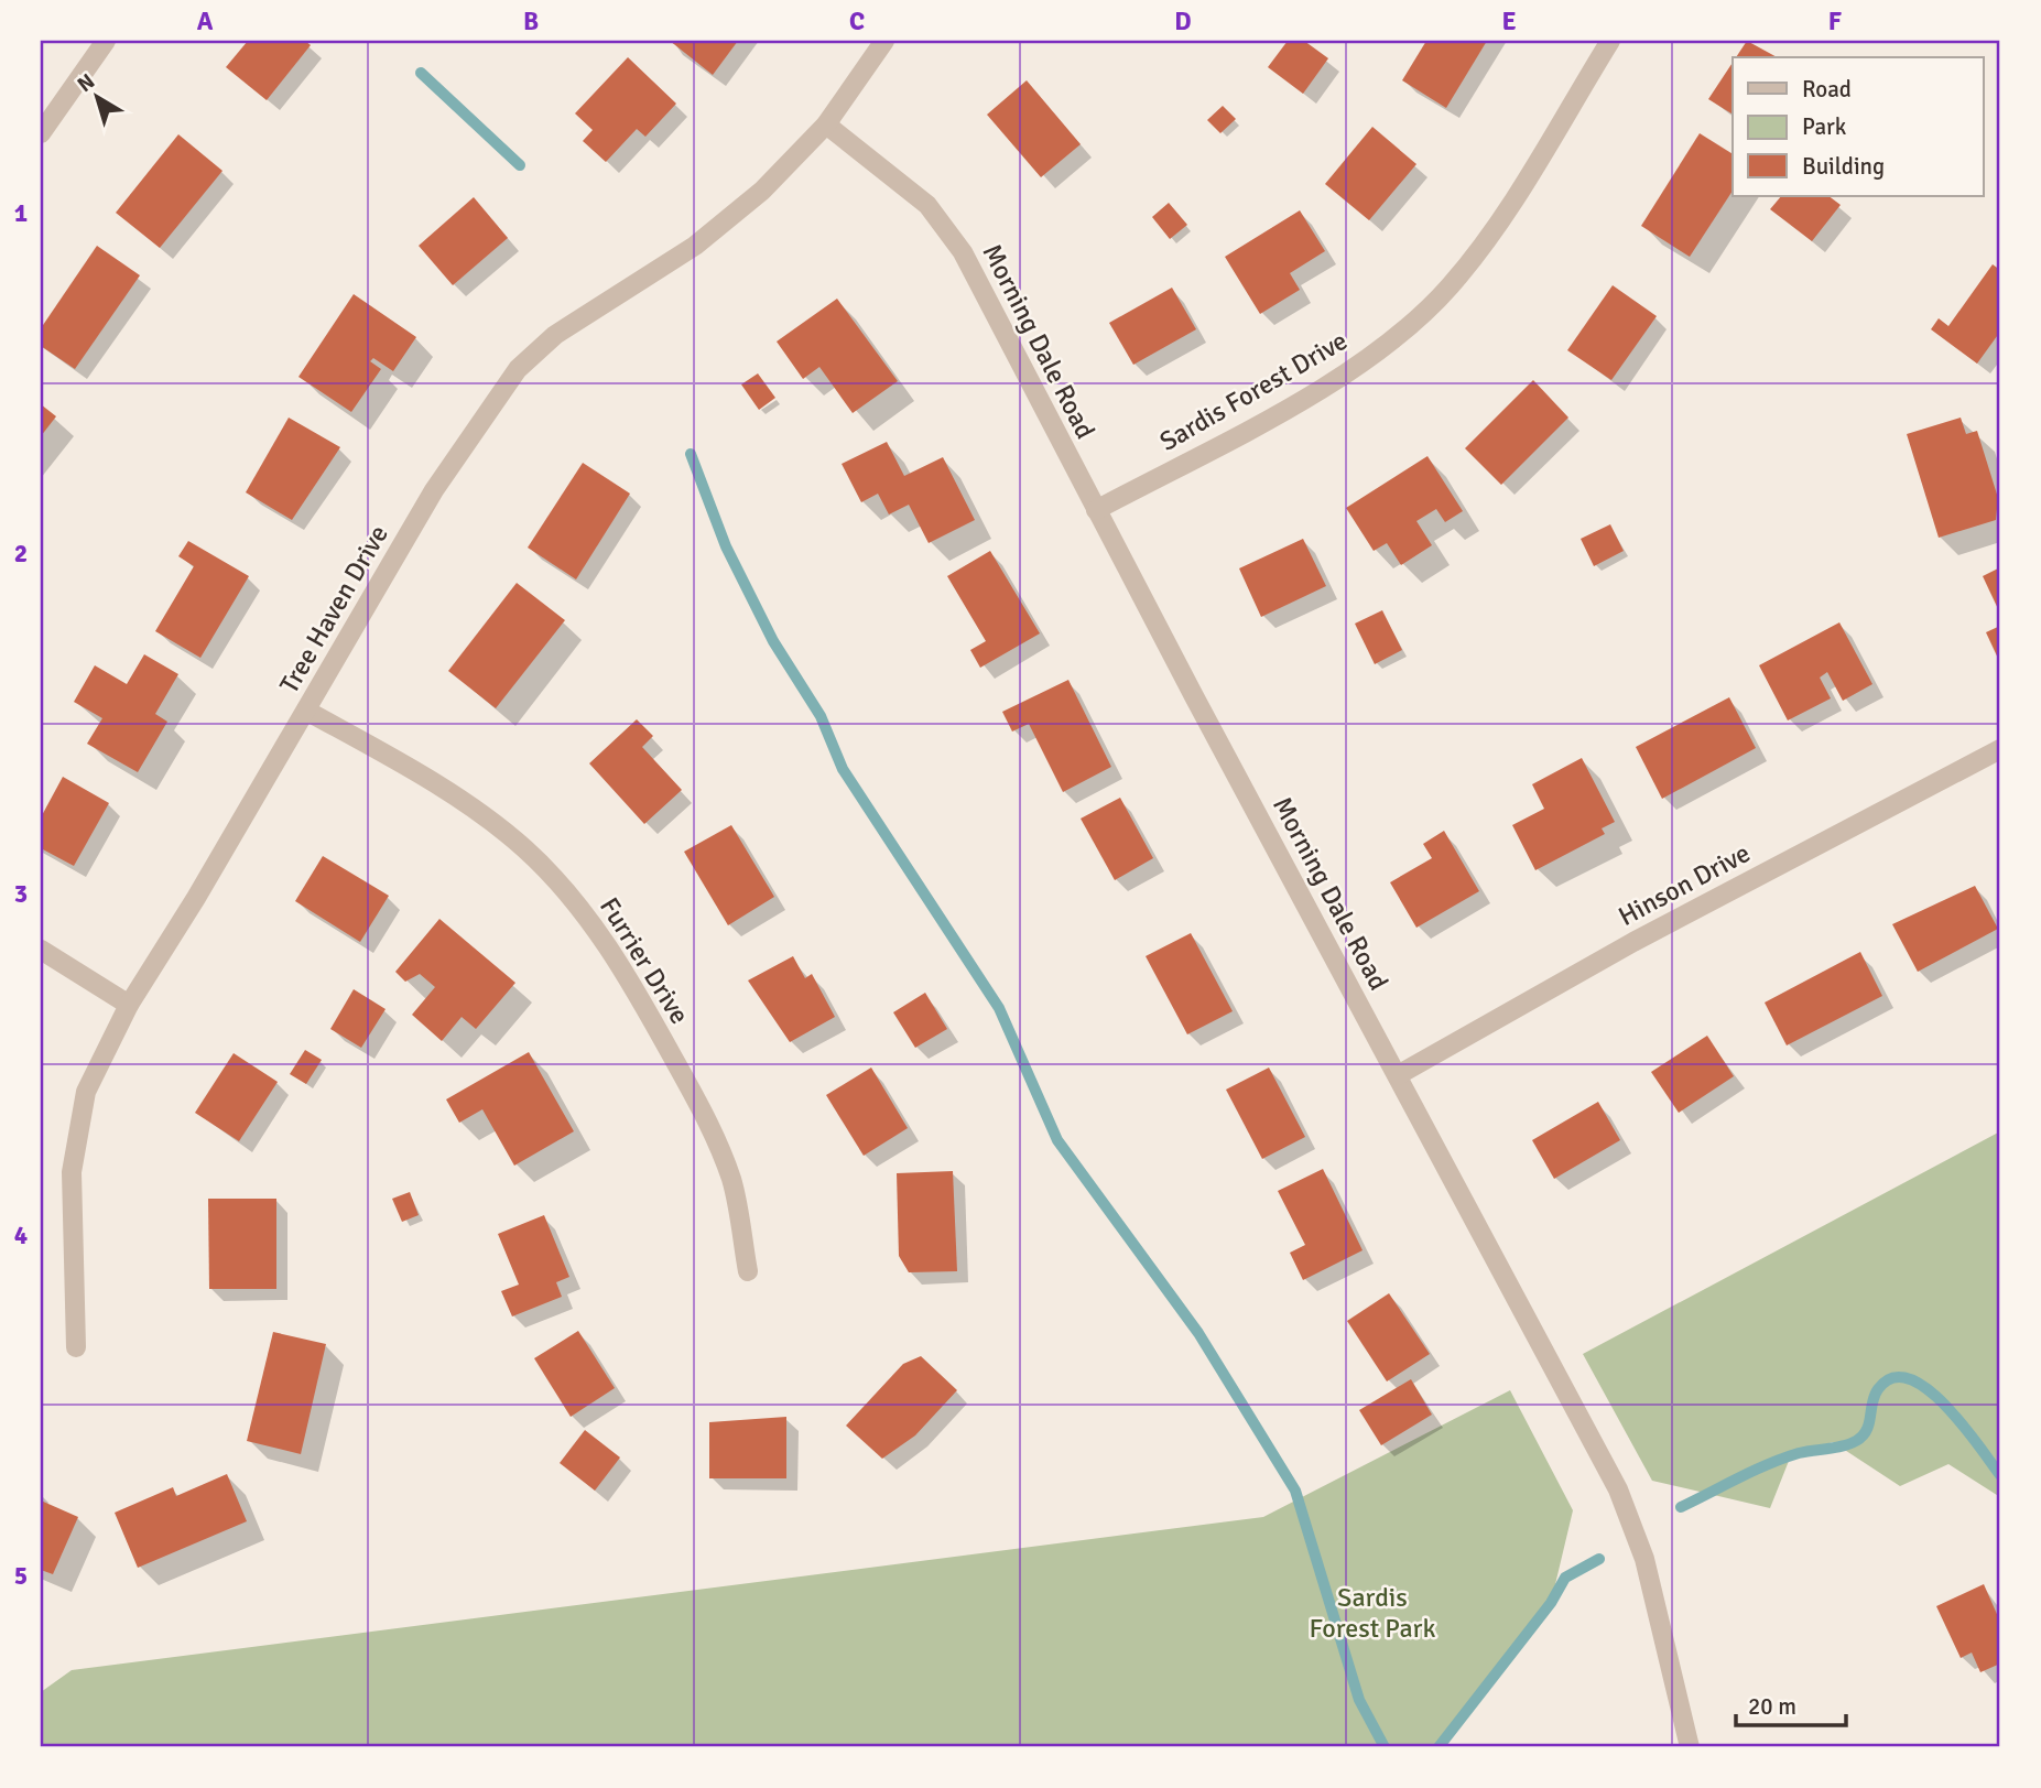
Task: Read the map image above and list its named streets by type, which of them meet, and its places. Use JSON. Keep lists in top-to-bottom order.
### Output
{
  "streets": {
    "street": [
      "Morning Dale Road",
      "Sardis Forest Drive",
      "Tree Haven Drive",
      "Hinson Drive",
      "Furrier Drive"
    ]
  },
  "crossings": [
    ["Morning Dale Road", "Sardis Forest Drive"],
    ["Morning Dale Road", "Tree Haven Drive"],
    ["Morning Dale Road", "Hinson Drive"],
    ["Tree Haven Drive", "Furrier Drive"]
  ],
  "parks": ["Sardis Forest Park"],
  "legend": ["Road", "Park", "Building"],
  "scale_bar": "20 m",
  "north": "top left",
  "grid": {
    "columns": [
      "A",
      "B",
      "C",
      "D",
      "E",
      "F"
    ],
    "rows": [
      "1",
      "2",
      "3",
      "4",
      "5"
    ]
  }
}
